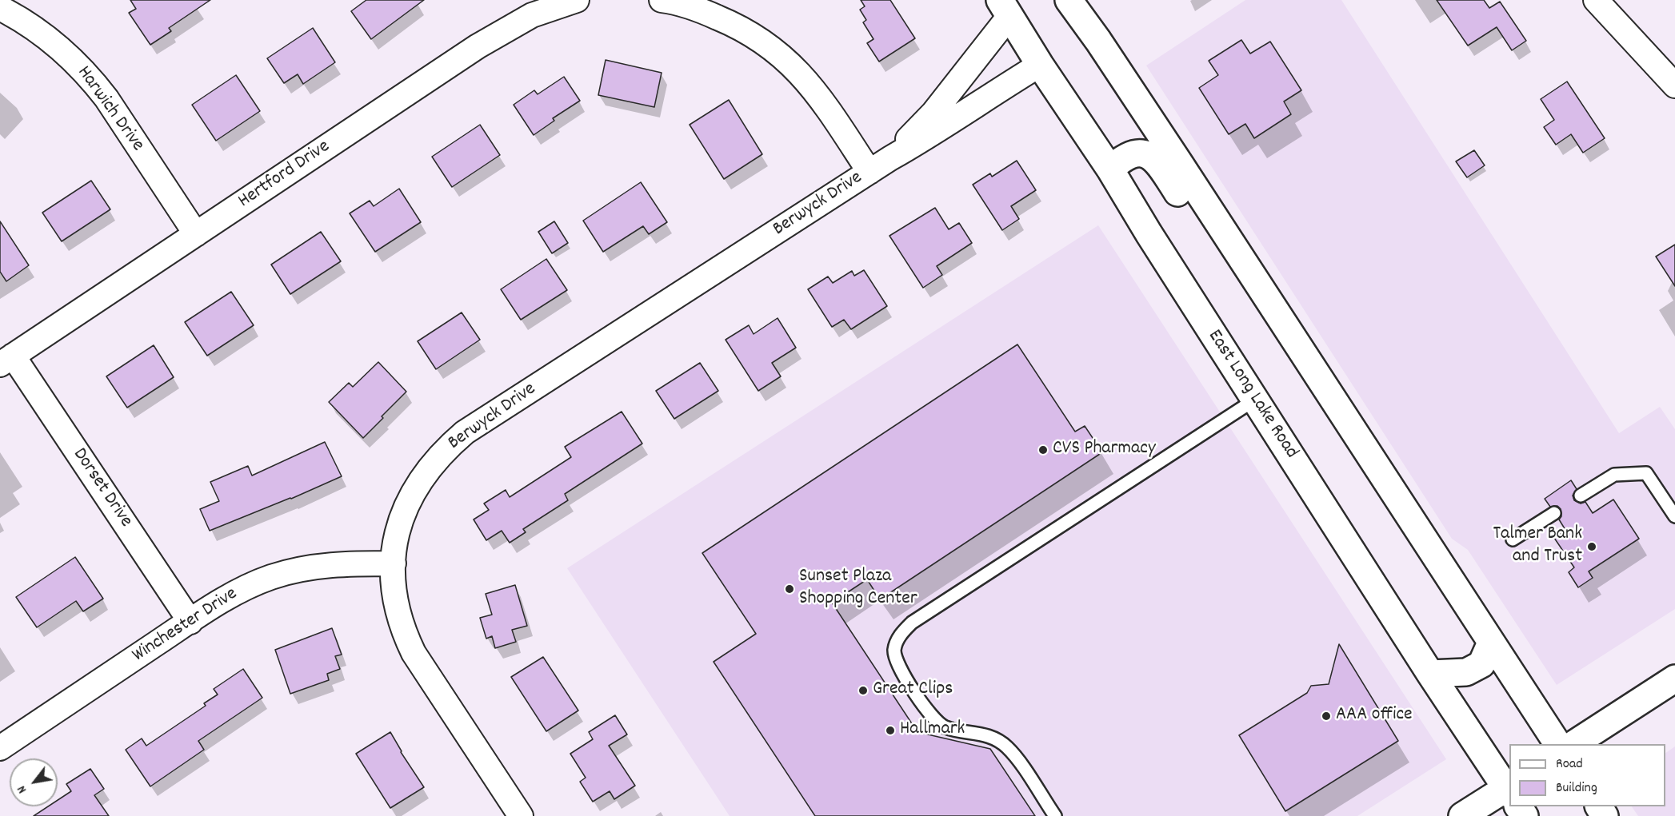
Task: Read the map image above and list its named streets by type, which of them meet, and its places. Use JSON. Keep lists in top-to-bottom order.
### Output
{
  "streets": {
    "main road": ["East Long Lake Road"],
    "street": [
      "Harwich Drive",
      "Hertford Drive",
      "Berwyck Drive",
      "Dorset Drive",
      "Winchester Drive"
    ]
  },
  "crossings": [
    ["Harwich Drive", "Hertford Drive"],
    ["Hertford Drive", "Dorset Drive"],
    ["Berwyck Drive", "East Long Lake Road"],
    ["Berwyck Drive", "Winchester Drive"],
    ["Dorset Drive", "Winchester Drive"]
  ],
  "places": [
    "CVS Pharmacy",
    "Talmer Bank and Trust",
    "Sunset Plaza Shopping Center",
    "Great Clips",
    "AAA office",
    "Hallmark"
  ],
  "legend": ["Road", "Building"],
  "north": "bottom left"
}
